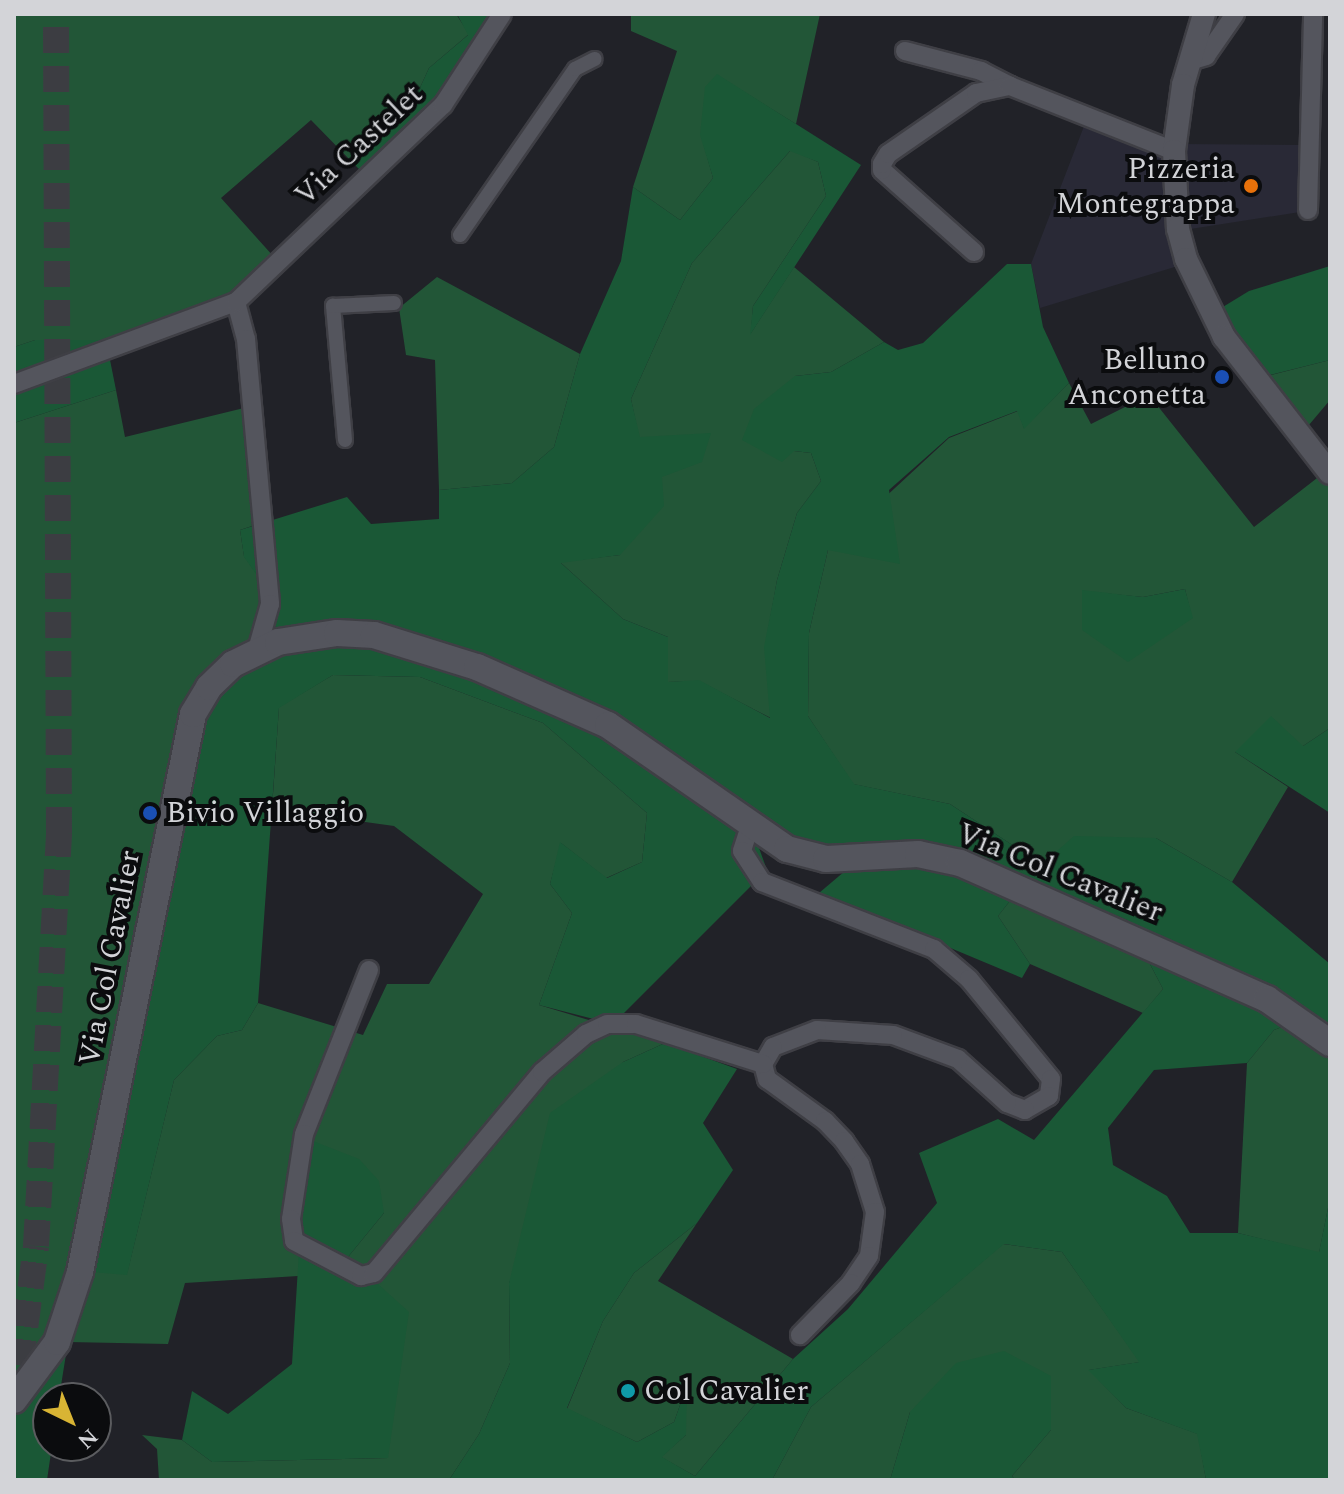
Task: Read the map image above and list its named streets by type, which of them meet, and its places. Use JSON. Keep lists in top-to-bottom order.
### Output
{
  "streets": {
    "main road": ["Via Col Cavalier"],
    "street": ["Via Castelet"]
  },
  "places": [
    "Pizzeria Montegrappa",
    "Belluno Anconetta",
    "Bivio Villaggio",
    "Col Cavalier"
  ],
  "north": "bottom right"
}
